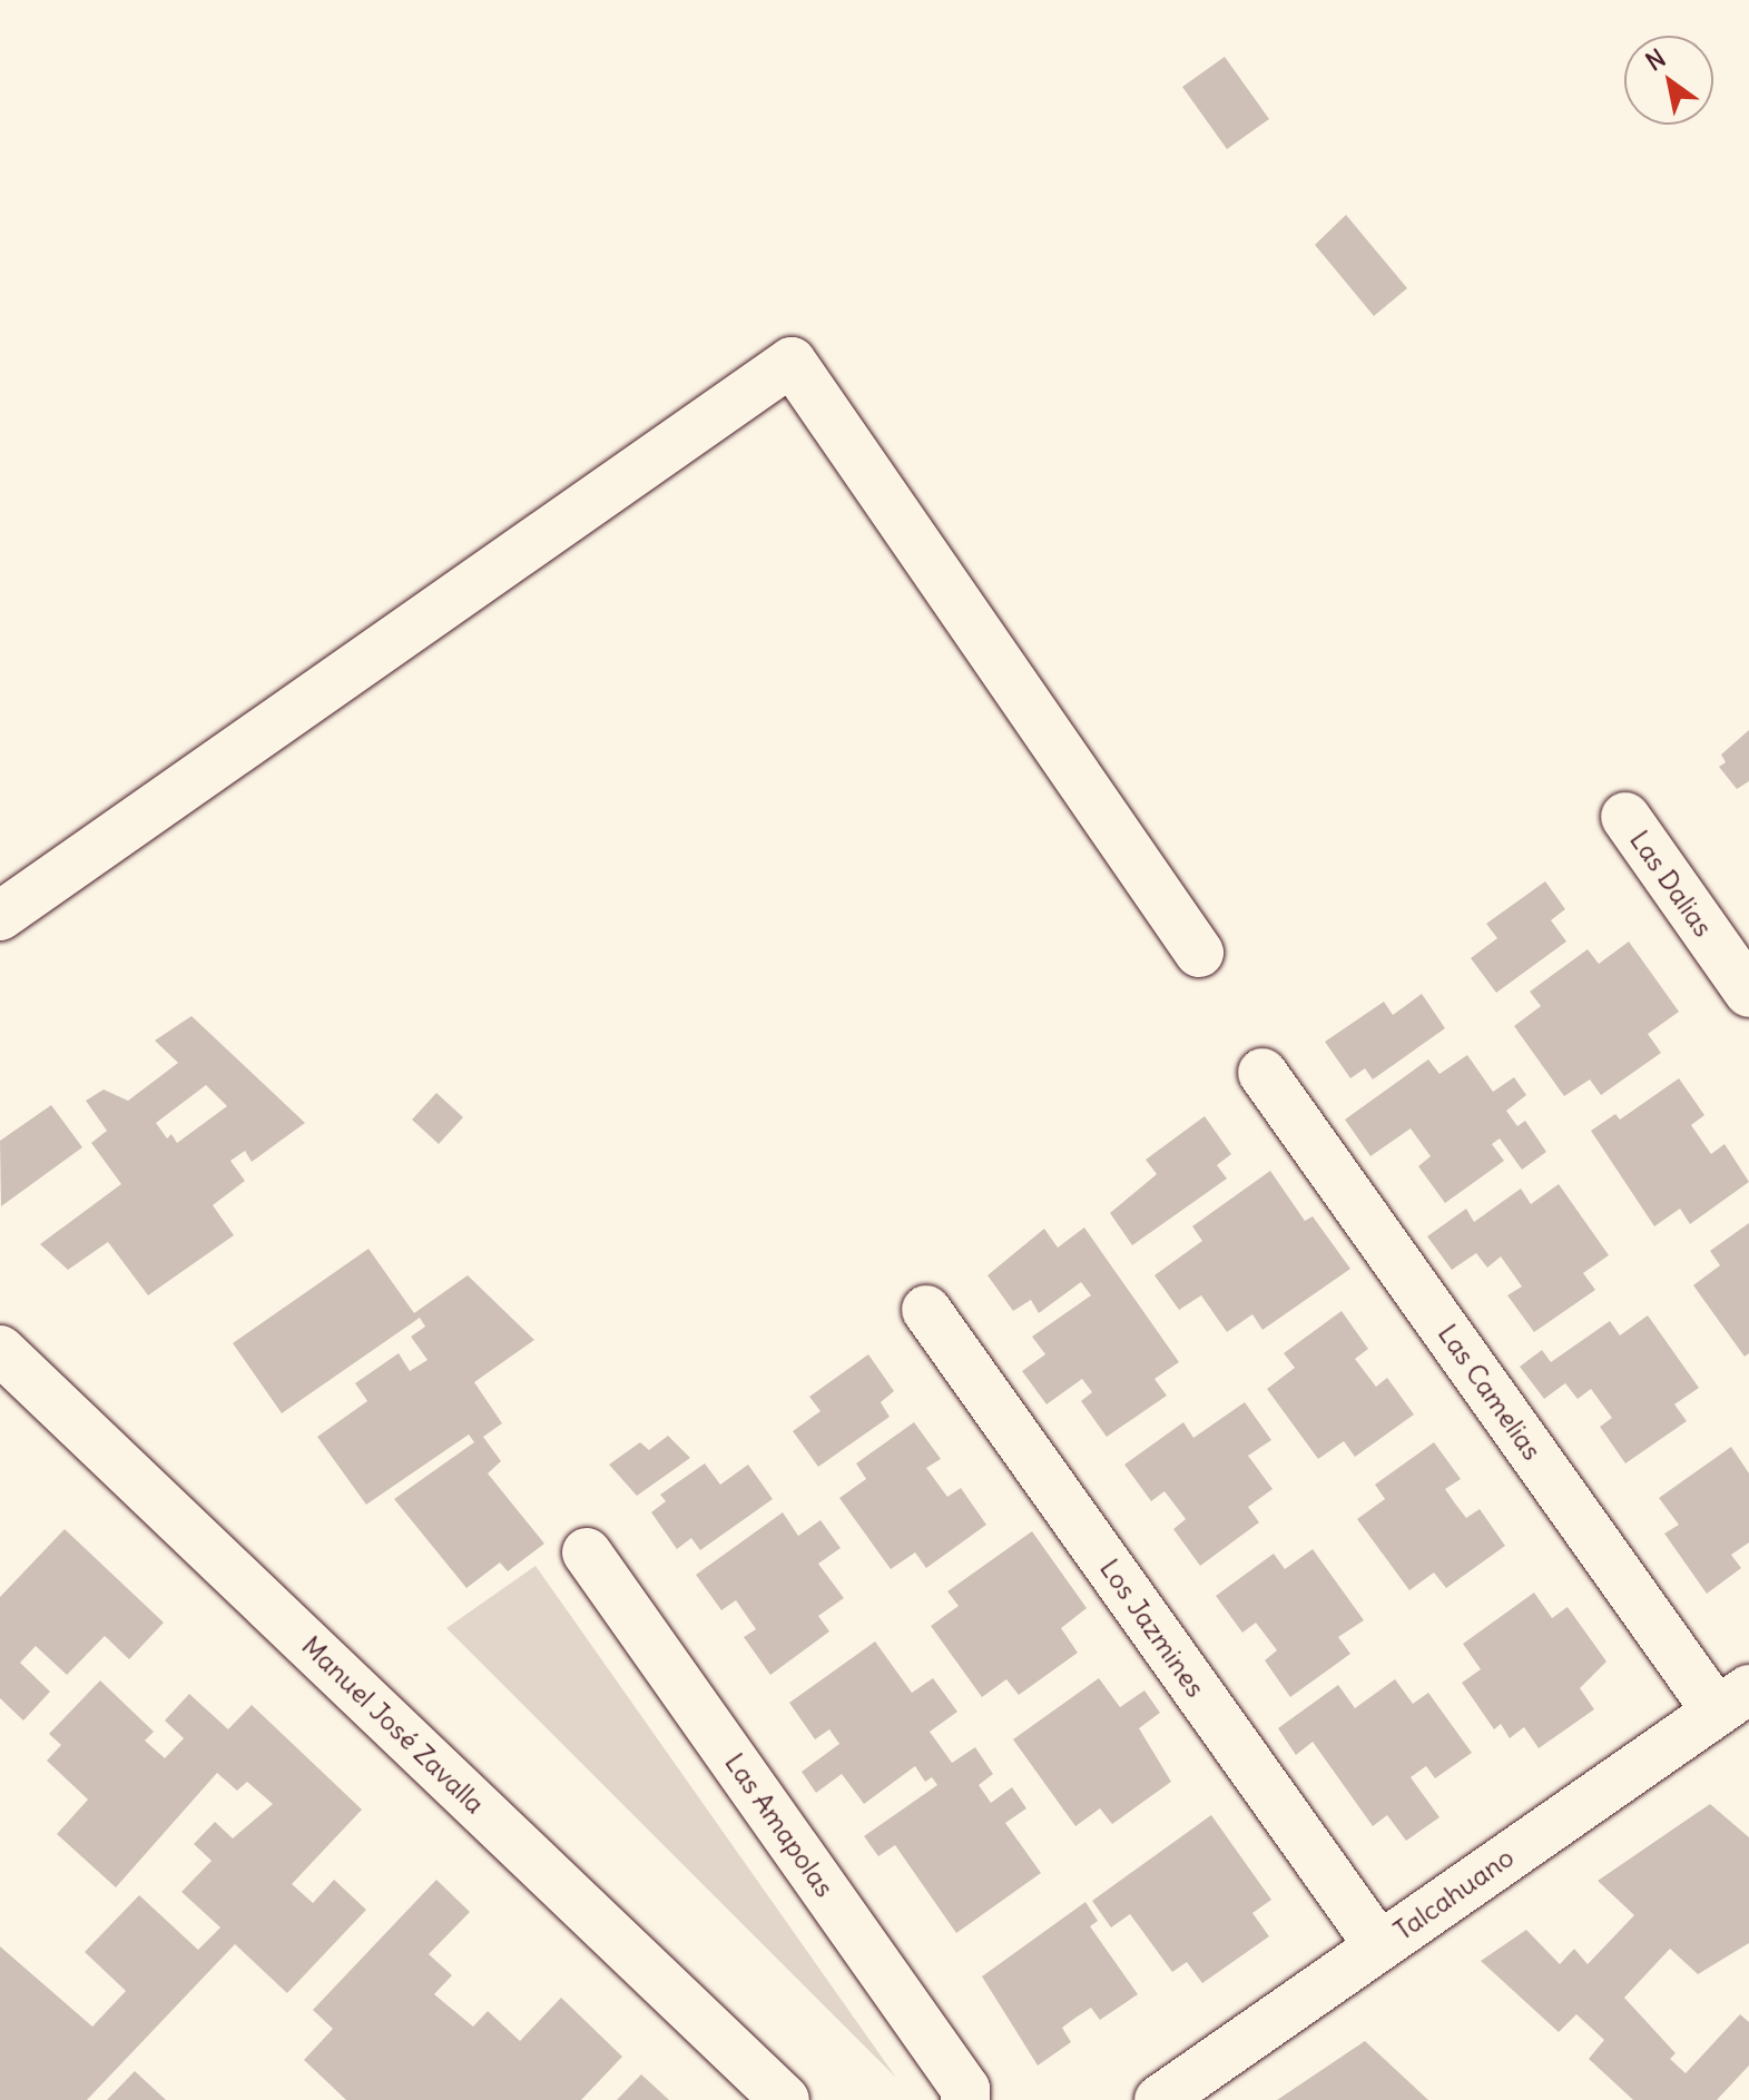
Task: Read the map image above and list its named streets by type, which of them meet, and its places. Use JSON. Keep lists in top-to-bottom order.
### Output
{
  "streets": {
    "street": [
      "Las Dalias",
      "Las Camelias",
      "Los Jazmines",
      "Manuel José Zavalla",
      "Las Amapolas",
      "Talcahuano"
    ]
  },
  "crossings": [
    ["Las Camelias", "Talcahuano"],
    ["Los Jazmines", "Talcahuano"]
  ],
  "north": "top left"
}
